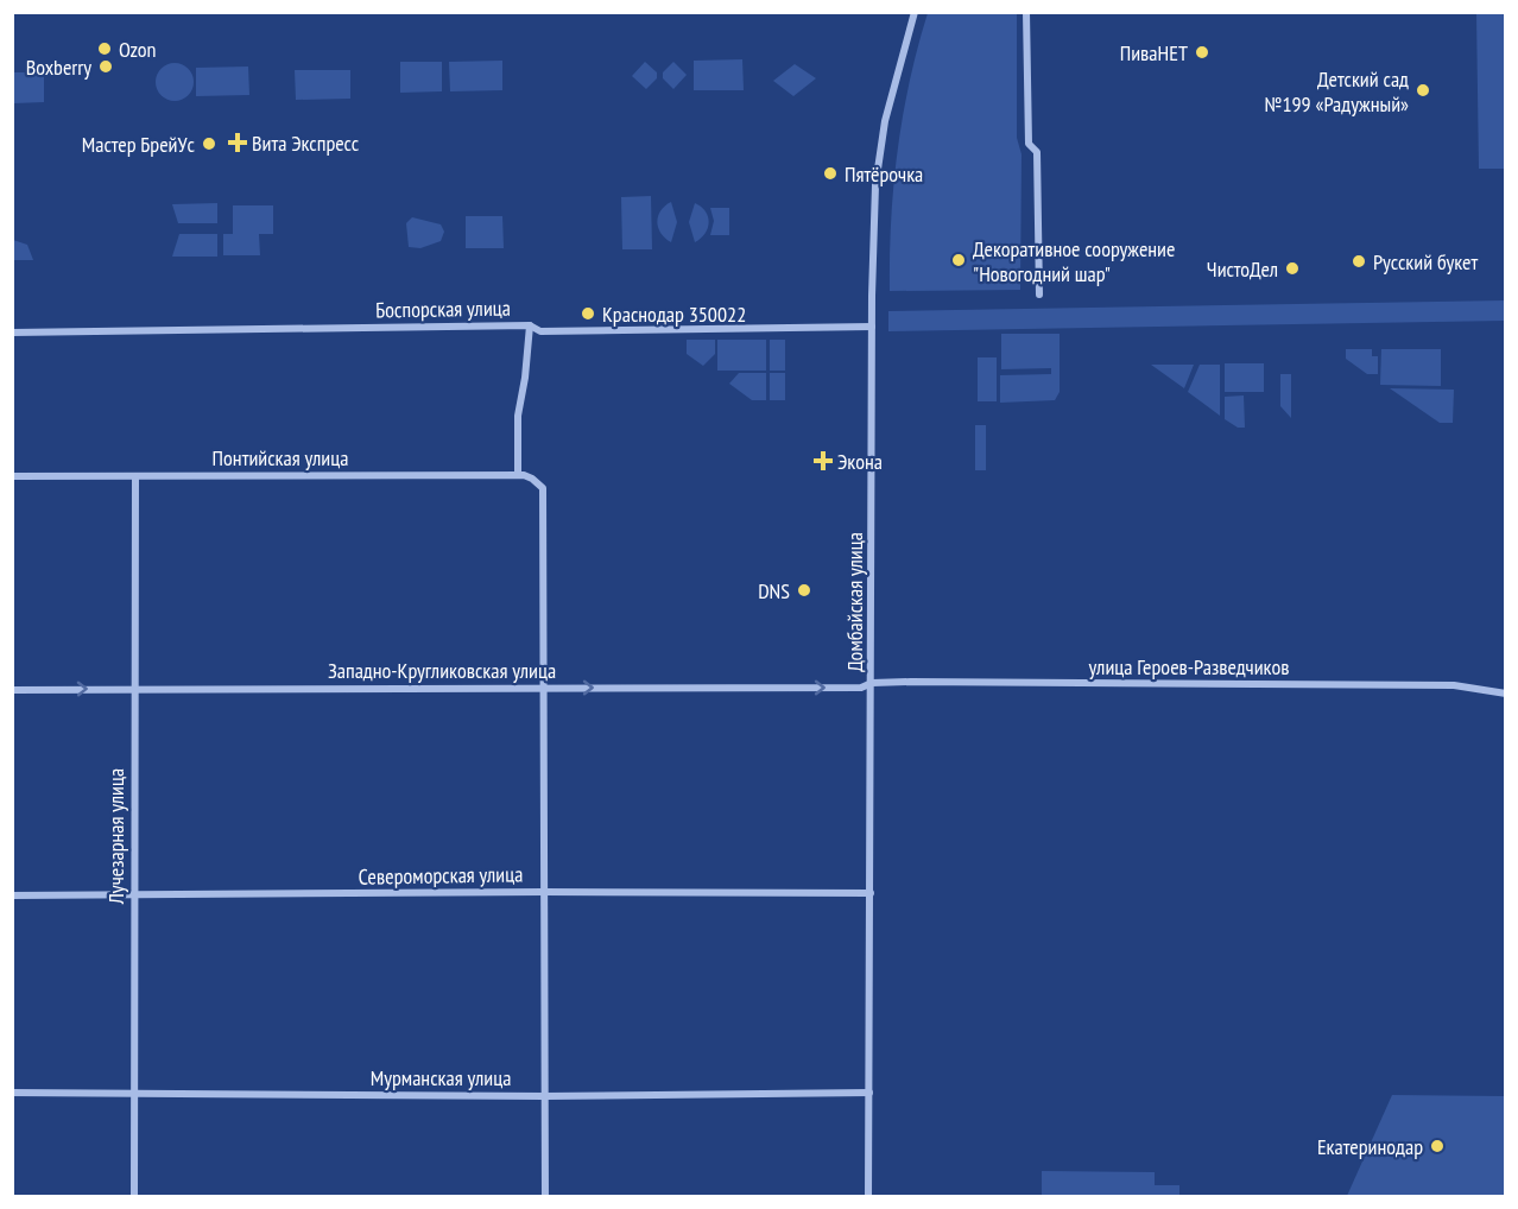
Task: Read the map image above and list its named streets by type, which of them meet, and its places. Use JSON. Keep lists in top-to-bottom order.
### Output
{
  "streets": {
    "street": [
      "Боспорская улица",
      "Понтийская улица",
      "Домбайская улица",
      "улица Героев-Разведчиков",
      "Западно-Кругликовская улица",
      "Лучезарная улица",
      "Североморская улица",
      "Мурманская улица"
    ]
  },
  "crossings": [
    ["Боспорская улица", "Домбайская улица"],
    ["Понтийская улица", "Западно-Кругликовская улица"],
    ["Понтийская улица", "Лучезарная улица"],
    ["Домбайская улица", "улица Героев-Разведчиков"],
    ["Домбайская улица", "Западно-Кругликовская улица"],
    ["Домбайская улица", "Североморская улица"],
    ["Домбайская улица", "Мурманская улица"],
    ["улица Героев-Разведчиков", "Западно-Кругликовская улица"],
    ["Западно-Кругликовская улица", "Лучезарная улица"],
    ["Лучезарная улица", "Североморская улица"],
    ["Лучезарная улица", "Мурманская улица"]
  ],
  "one_way": ["Западно-Кругликовская улица"],
  "places": {
    "other": [
      "Ozon",
      "ПиваНЕТ",
      "Boxberry",
      "Детский сад №199 «Радужный»",
      "Мастер БрейУc",
      "Пятёрочка",
      "Декоративное сооружение \"Новогодний шар\"",
      "Русский букет",
      "ЧистоДел",
      "Краснодар 350022",
      "DNS",
      "Екатеринодар"
    ],
    "health": ["Вита Экспресс", "Экона"]
  }
}
